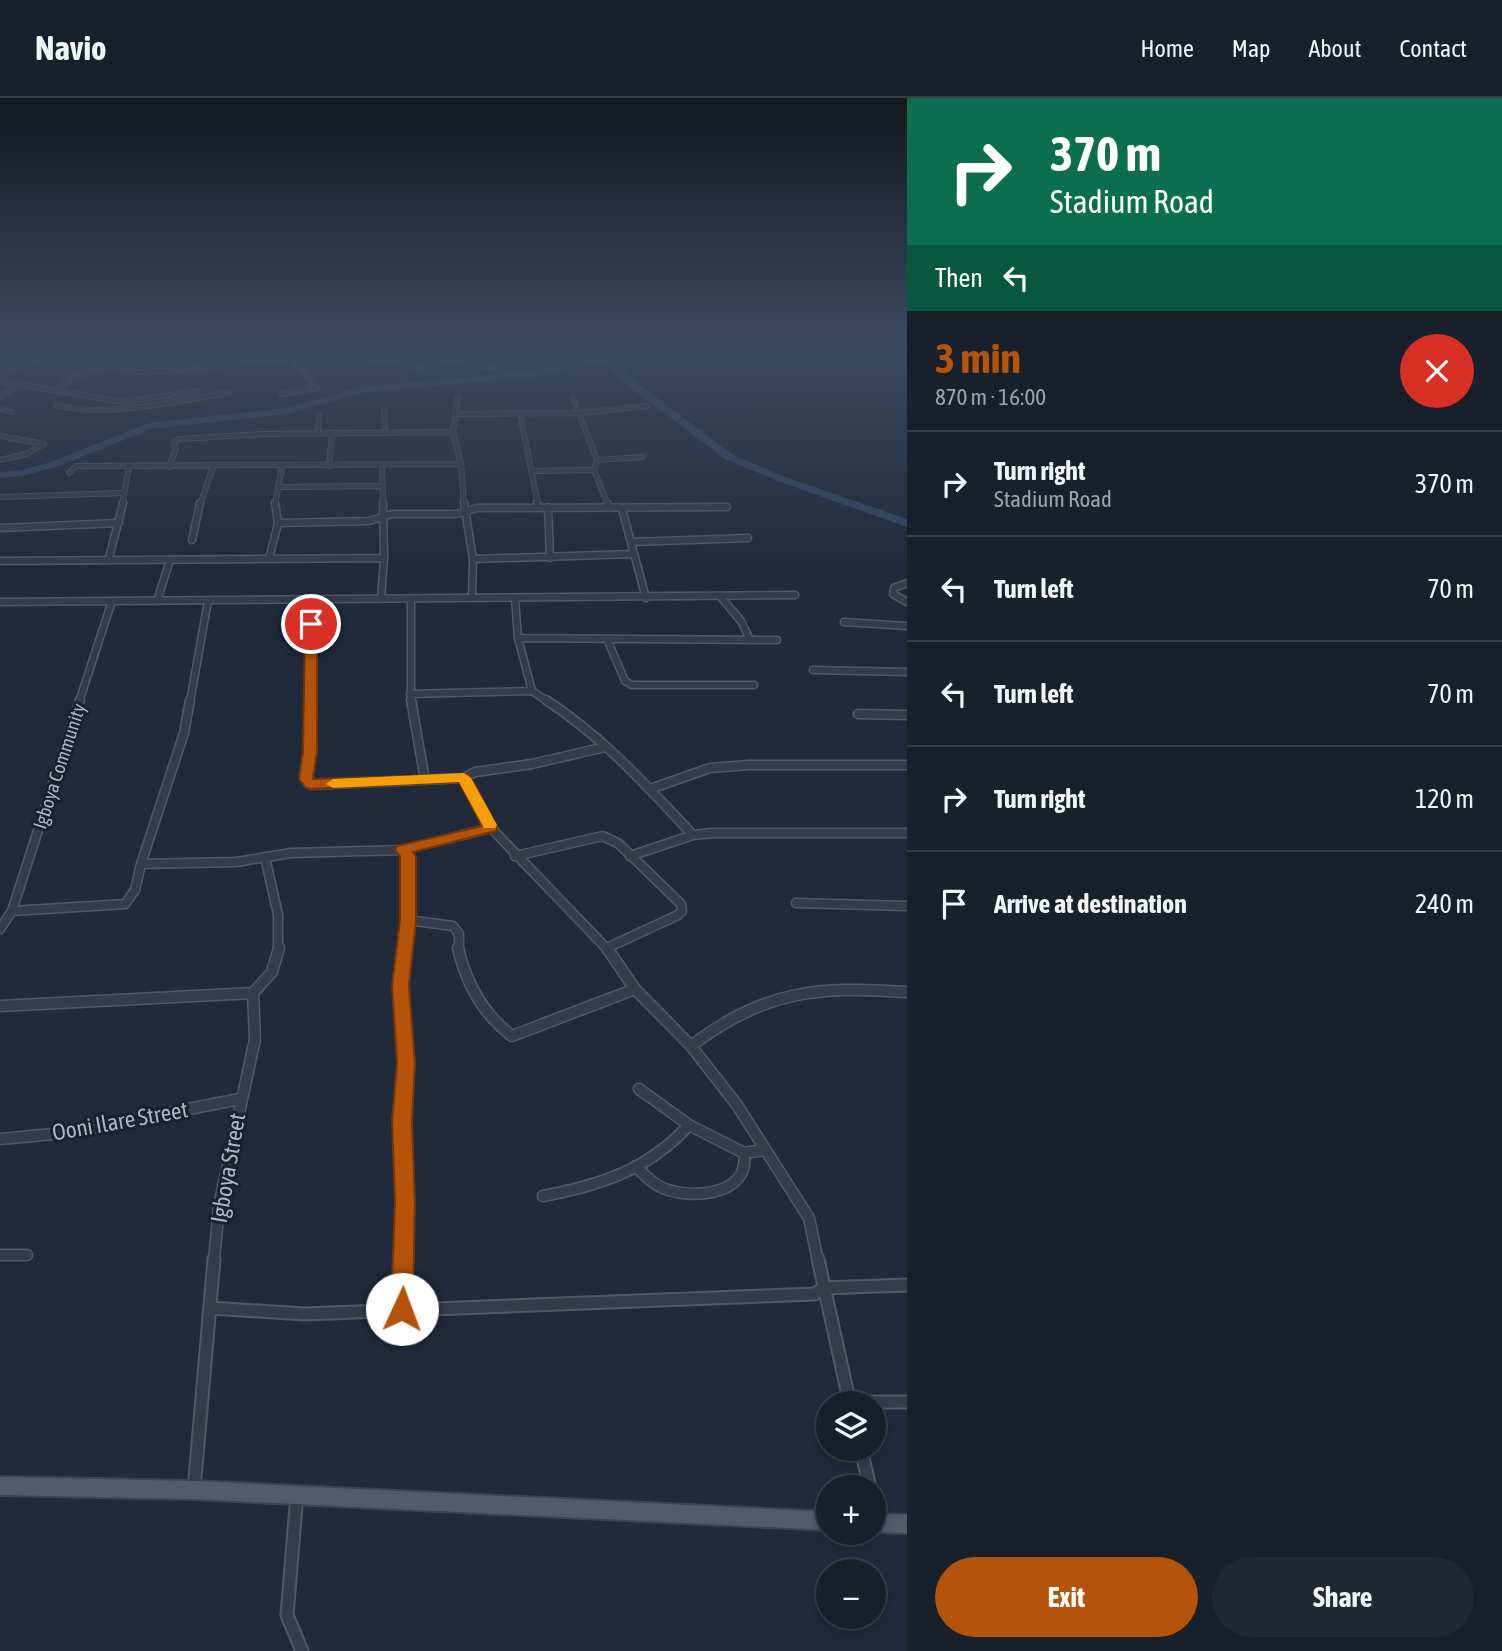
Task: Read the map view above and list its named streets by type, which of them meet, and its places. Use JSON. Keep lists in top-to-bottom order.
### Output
{
  "streets": {
    "street": ["Igboya Community", "Ooni Ilare Street", "Igboya Street"]
  },
  "crossings": [
    ["Ooni Ilare Street", "Igboya Street"]
  ],
  "page": {
    "header": "Navio",
    "nav": [
      "Home",
      "Map",
      "About",
      "Contact"
    ],
    "turn": ["370 m", "Stadium Road"],
    "then": "Then",
    "heading": ["3 min", "870 m · 16:00"],
    "list": [
      {
        "name": "Turn right",
        "note": "Stadium Road",
        "value": "370 m"
      },
      {
        "name": "Turn left",
        "value": "70 m"
      },
      {
        "name": "Turn left",
        "value": "70 m"
      },
      {
        "name": "Turn right",
        "value": "120 m"
      },
      {
        "name": "Arrive at destination",
        "value": "240 m"
      }
    ],
    "map_buttons": ["+", "−"],
    "buttons": ["Exit", "Share"]
  }
}
